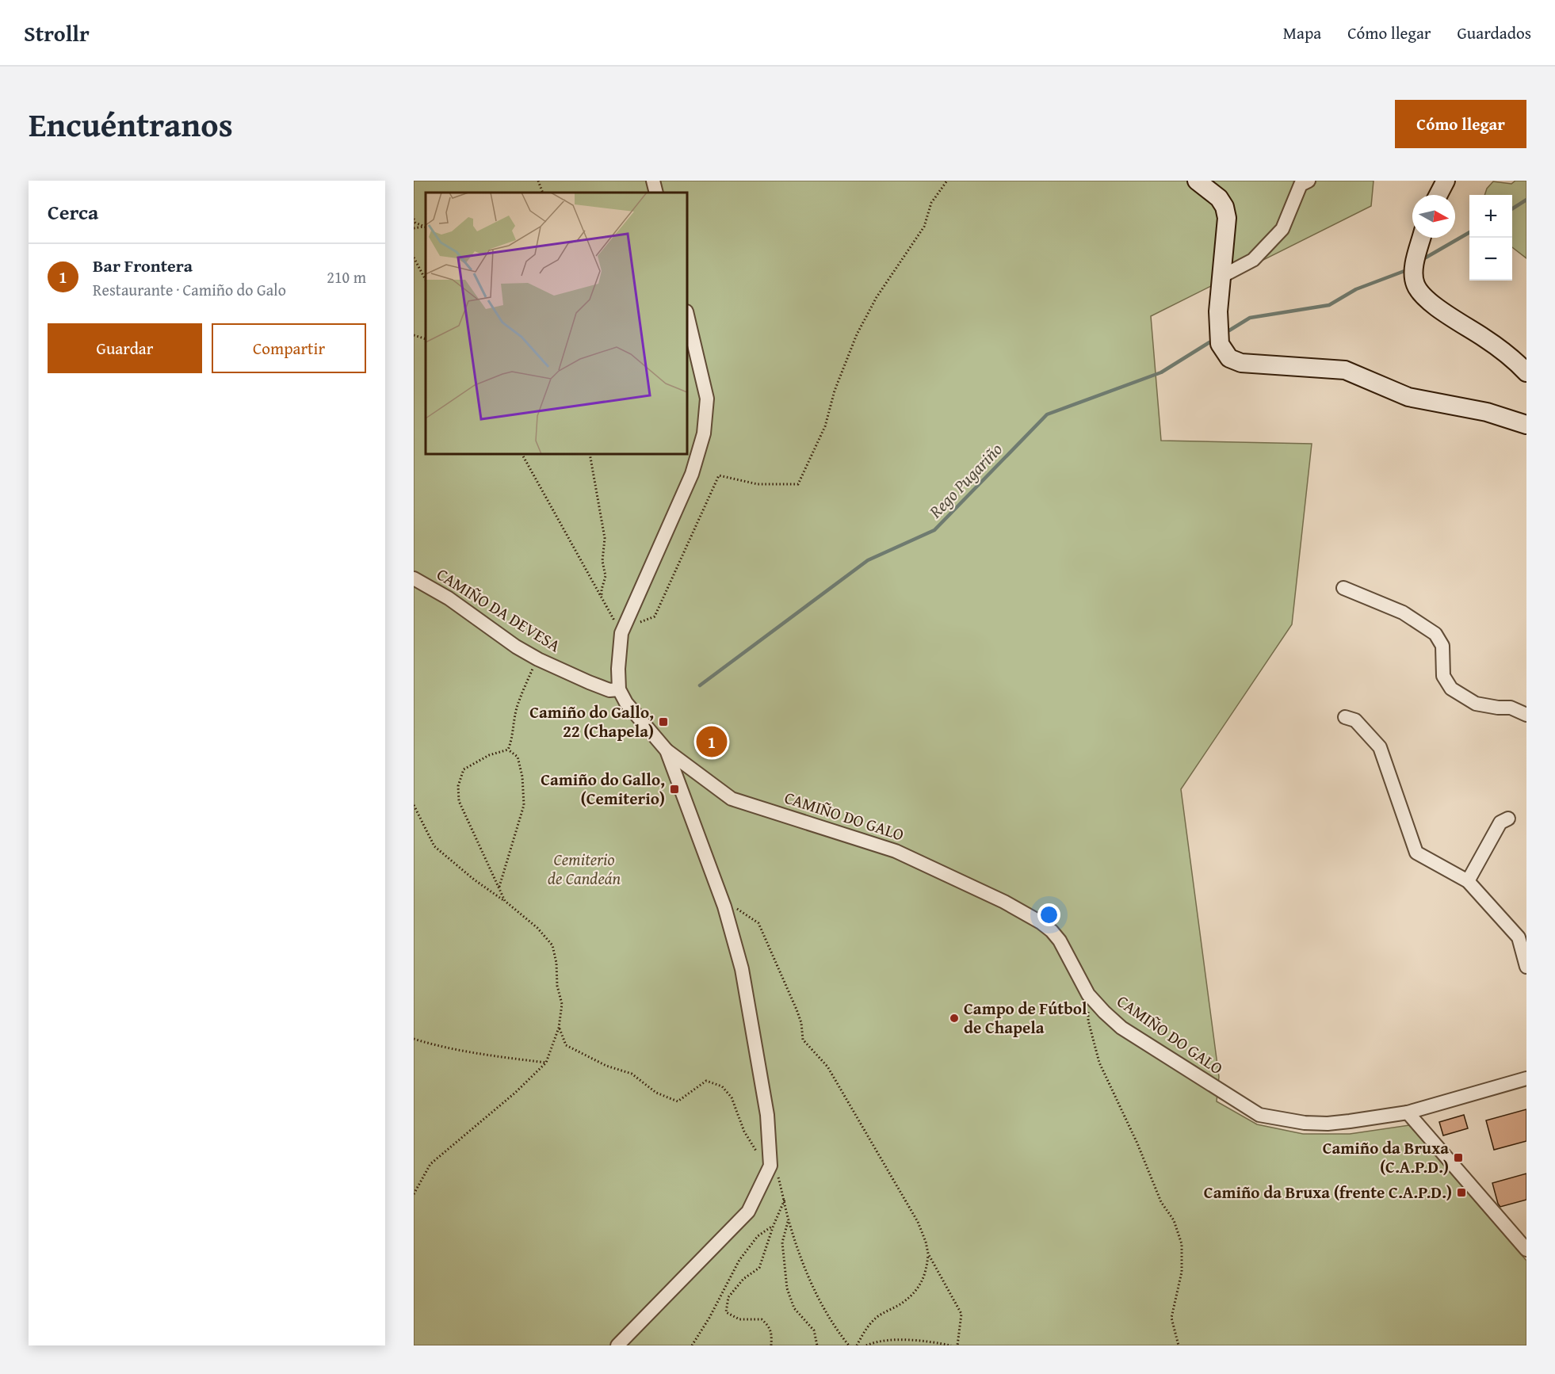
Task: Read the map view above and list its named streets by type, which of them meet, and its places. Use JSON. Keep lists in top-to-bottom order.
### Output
{
  "streets": {
    "street": ["CAMIÑO DA DEVESA", "CAMIÑO DO GALO"]
  },
  "water": ["Rego Pugariño"],
  "parks": ["Cemiterio de Candeán"],
  "places": {
    "transit": [
      "Camiño do Gallo, 22 (Chapela)",
      "Camiño do Gallo, (Cemiterio)",
      "Camiño da Bruxa (C.A.P.D.)",
      "Camiño da Bruxa (frente C.A.P.D.)"
    ],
    "other": ["Campo de Fútbol de Chapela"]
  },
  "north": "right",
  "page": {
    "header": "Strollr",
    "nav": ["Mapa", "Cómo llegar", "Guardados"],
    "title": "Encuéntranos",
    "buttons": [
      "Cómo llegar",
      ["Guardar", "Compartir"]
    ],
    "heading": "Cerca",
    "map_buttons": ["+", "−"],
    "list": [
      {
        "mark": "1",
        "name": "Bar Frontera",
        "note": "Restaurante · Camiño do Galo",
        "value": "210 m"
      }
    ],
    "pins": "1"
  }
}
